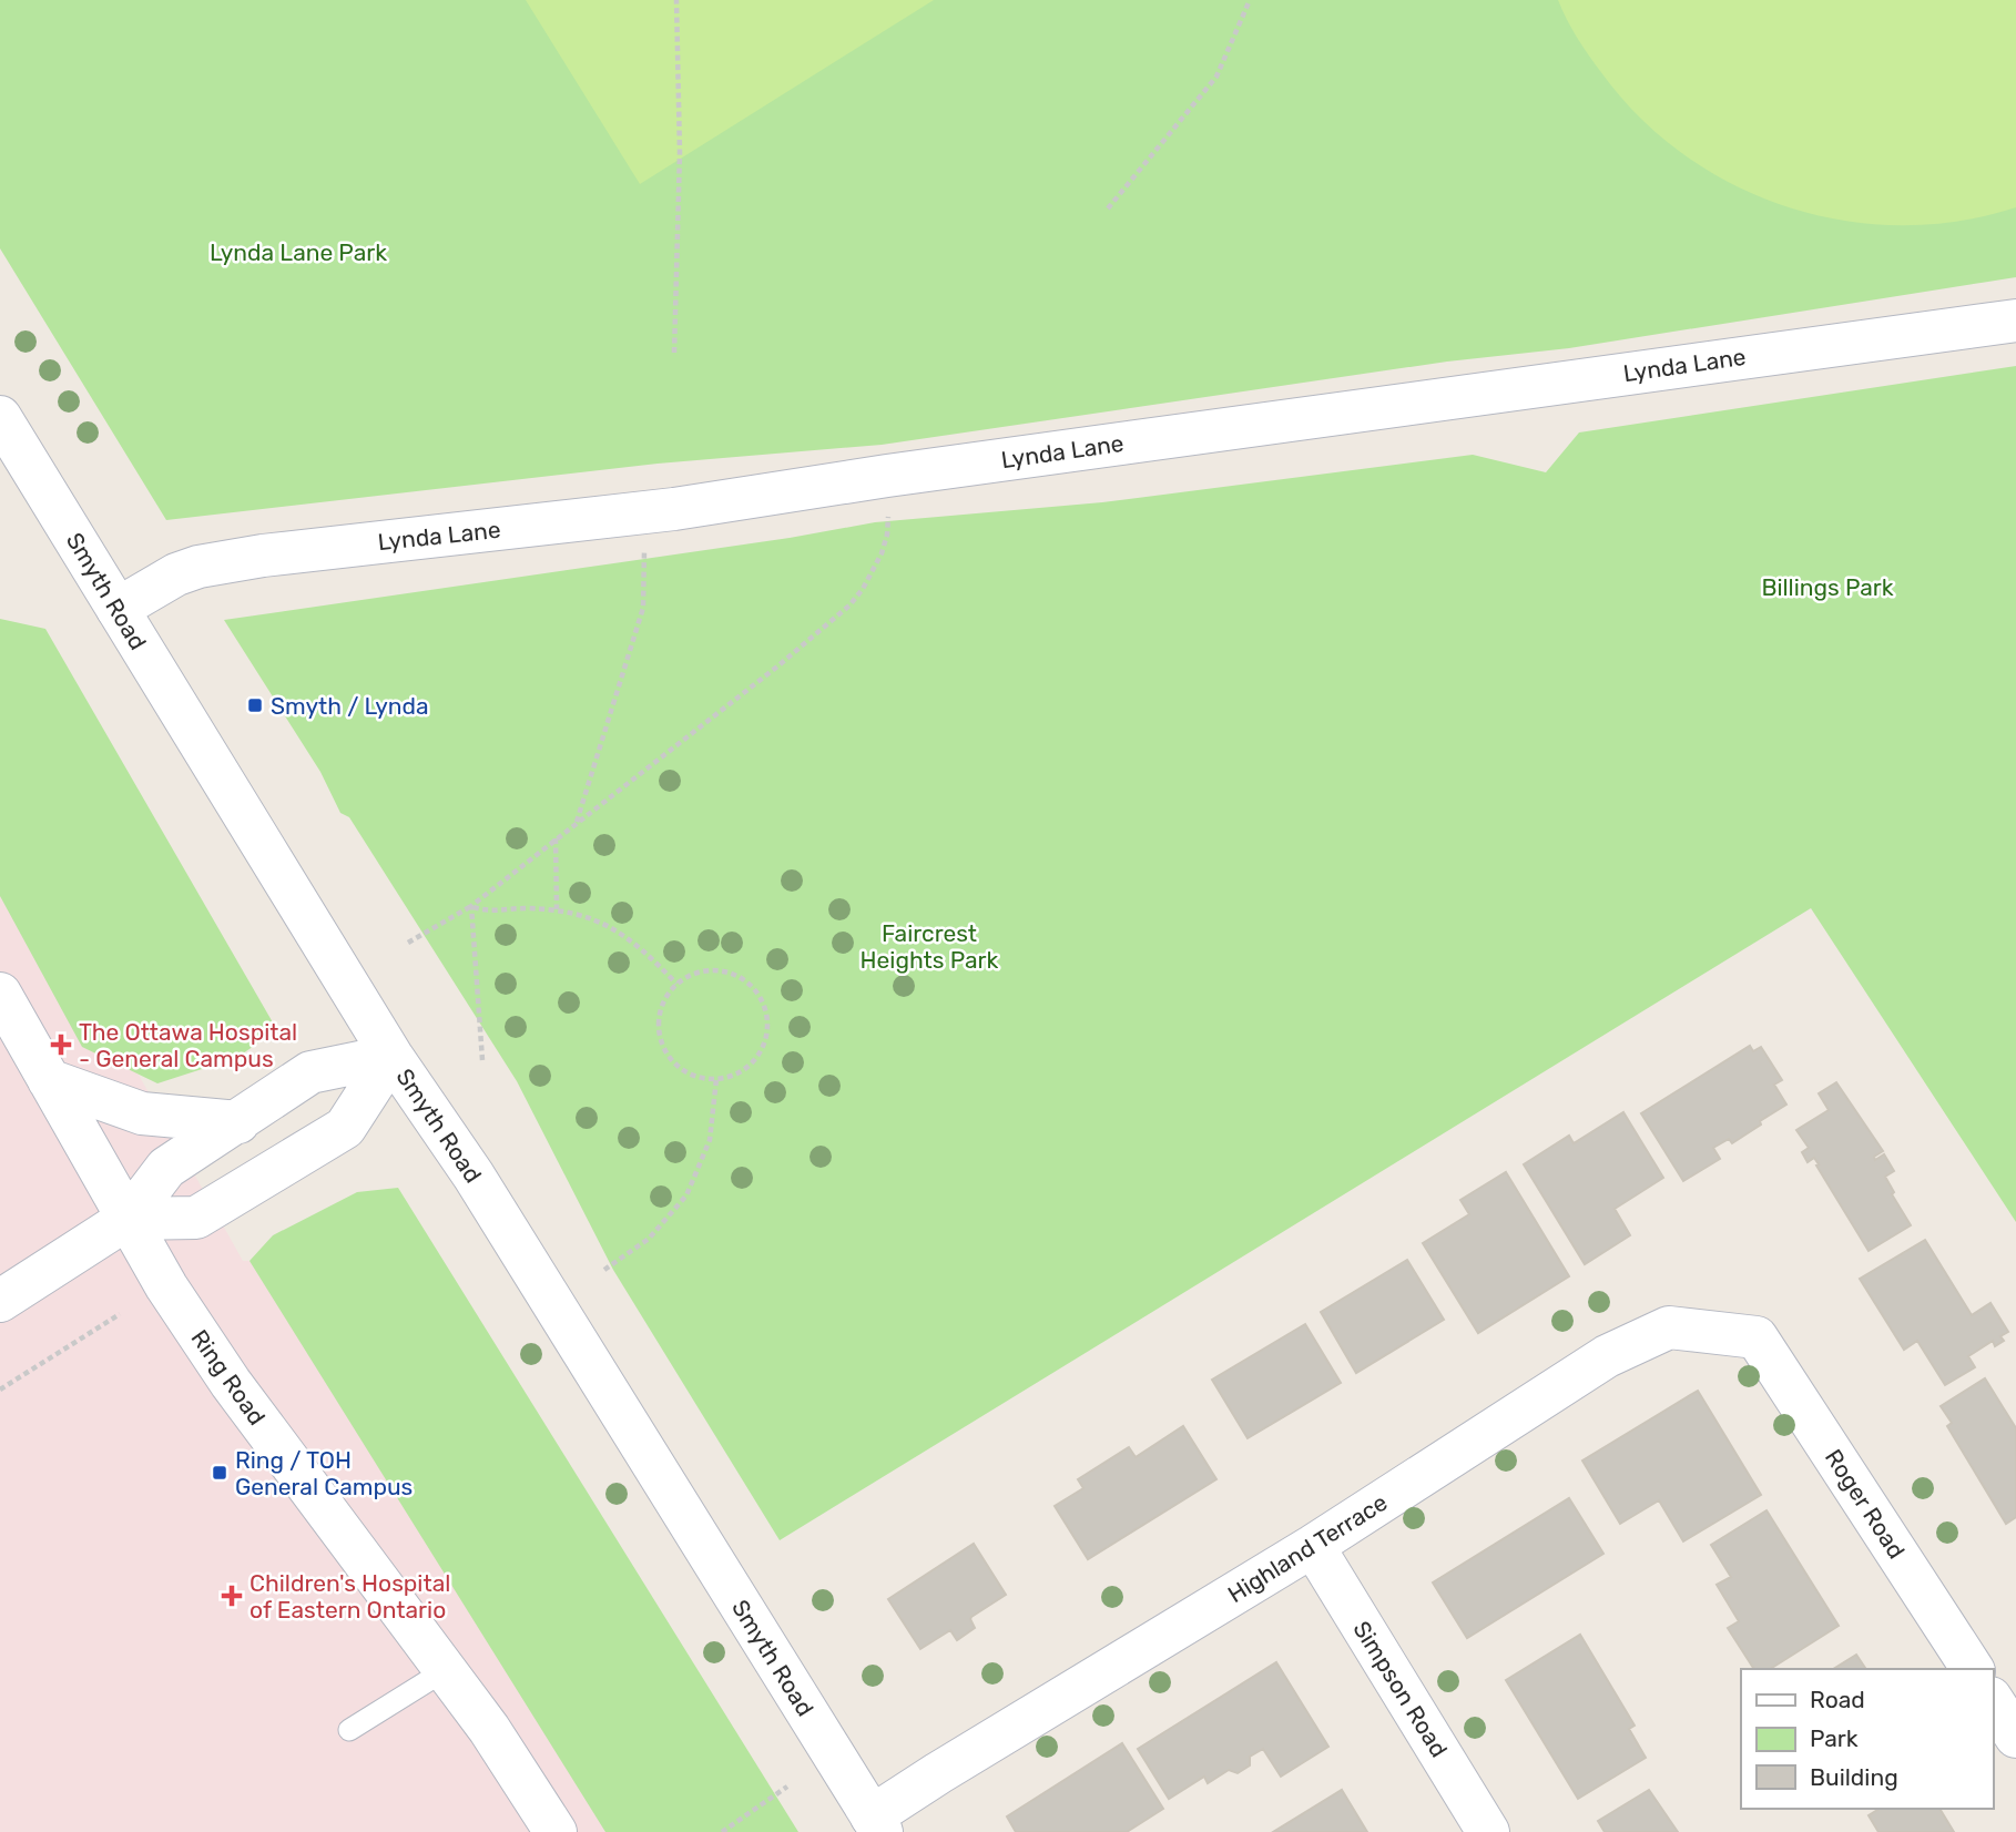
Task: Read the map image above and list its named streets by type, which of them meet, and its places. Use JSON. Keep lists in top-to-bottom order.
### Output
{
  "streets": {
    "street": [
      "Lynda Lane",
      "Smyth Road",
      "Ring Road",
      "Roger Road",
      "Highland Terrace",
      "Simpson Road"
    ]
  },
  "crossings": [
    ["Lynda Lane", "Smyth Road"],
    ["Smyth Road", "Highland Terrace"],
    ["Roger Road", "Highland Terrace"],
    ["Highland Terrace", "Simpson Road"]
  ],
  "parks": ["Lynda Lane Park", "Billings Park", "Faircrest Heights Park"],
  "places": {
    "transit": ["Smyth / Lynda", "Ring / TOH General Campus"],
    "health": ["The Ottawa Hospital - General Campus", "Children's Hospital of Eastern Ontario"]
  },
  "legend": ["Road", "Park", "Building"]
}
